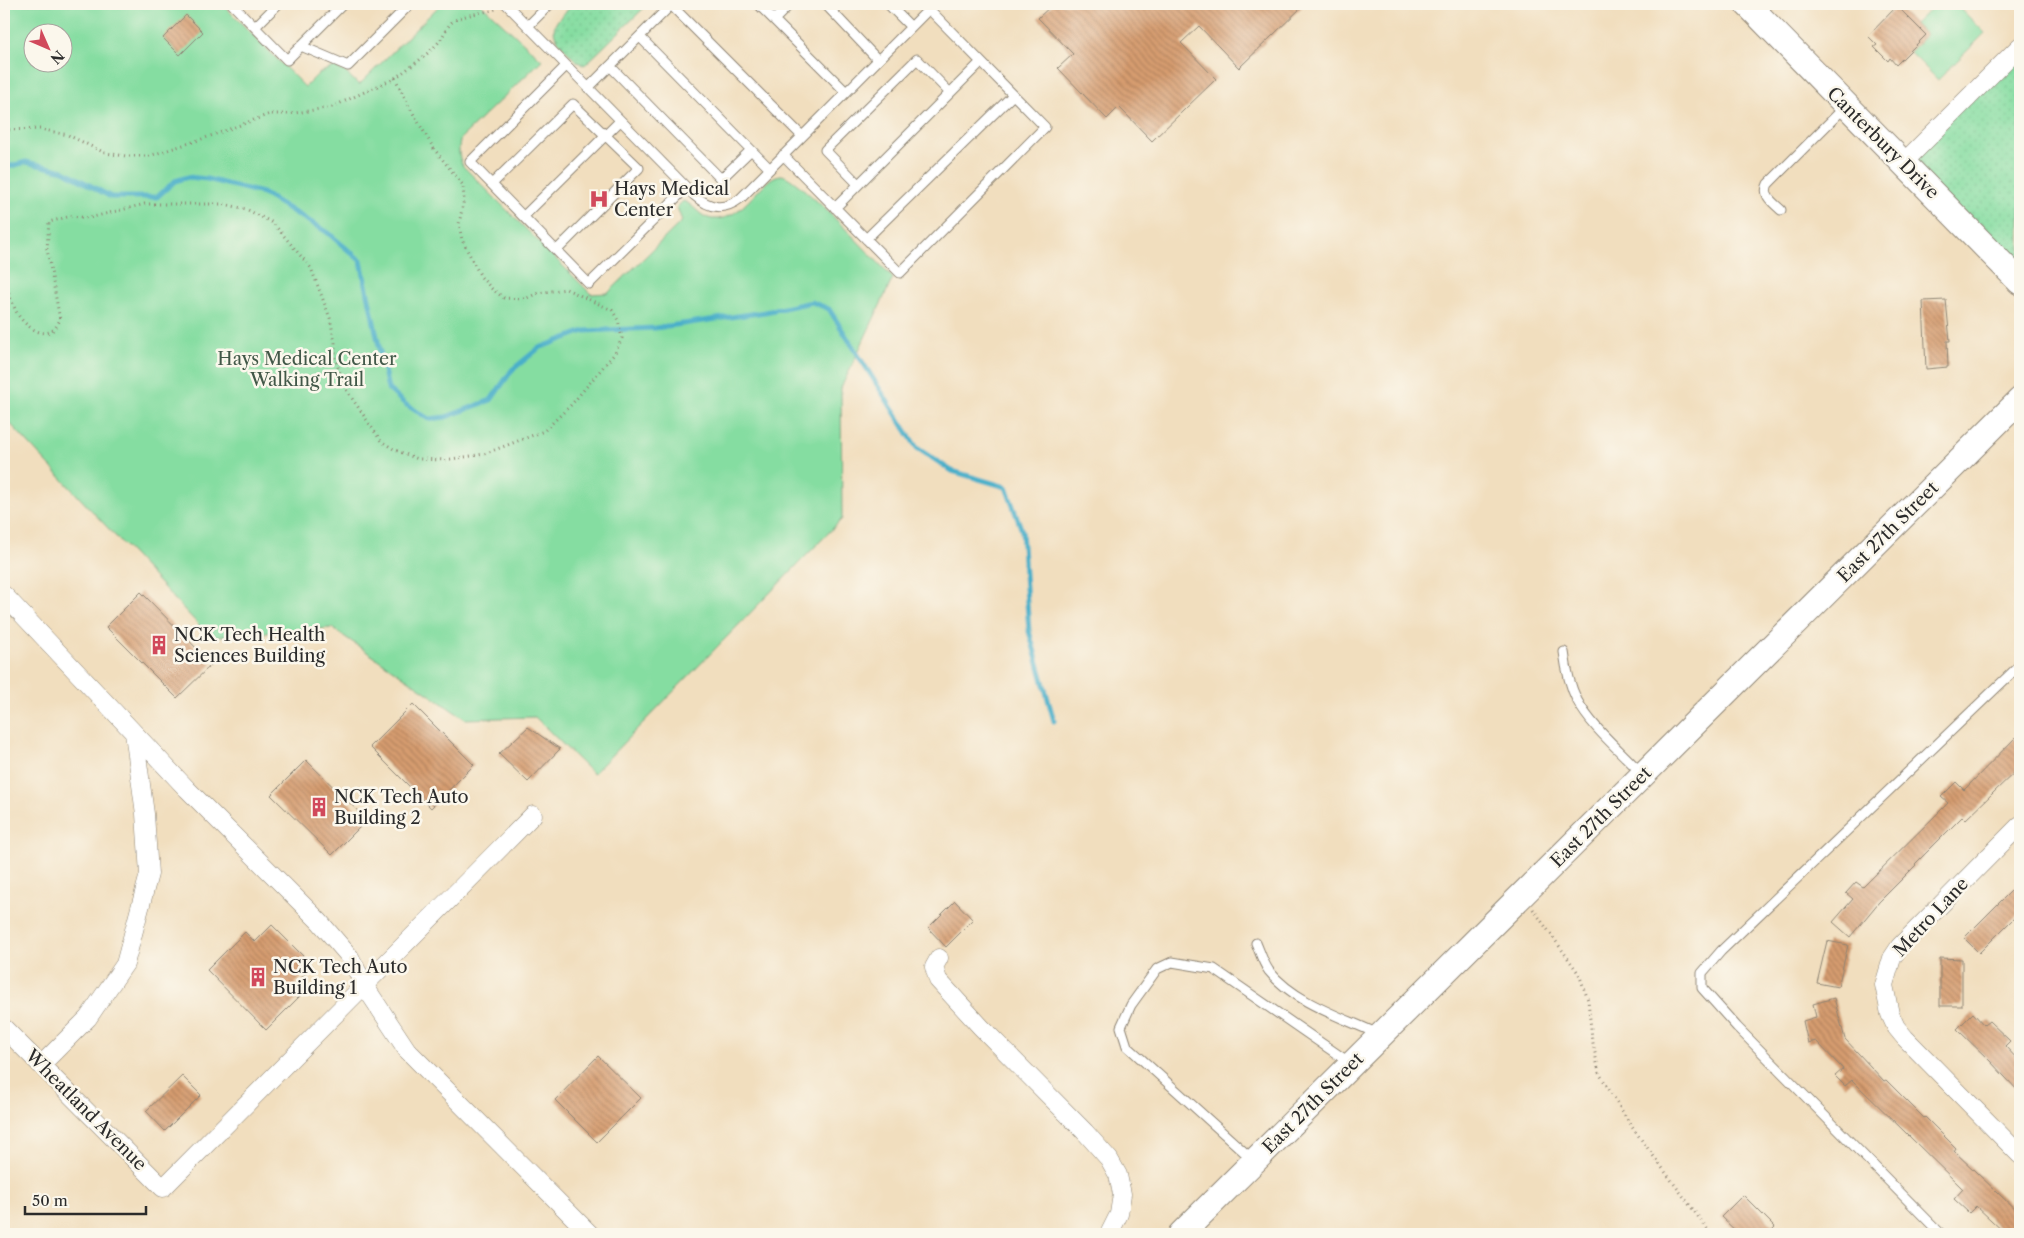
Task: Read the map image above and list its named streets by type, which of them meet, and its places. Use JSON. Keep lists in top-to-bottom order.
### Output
{
  "streets": {
    "main road": ["Canterbury Drive", "East 27th Street"],
    "street": ["Metro Lane", "Wheatland Avenue"]
  },
  "parks": ["Hays Medical Center Walking Trail"],
  "places": {
    "hospital": ["Hays Medical Center"],
    "building": ["NCK Tech Health Sciences Building", "NCK Tech Auto Building 2", "NCK Tech Auto Building 1"]
  },
  "scale_bar": "50 m",
  "north": "bottom right"
}
